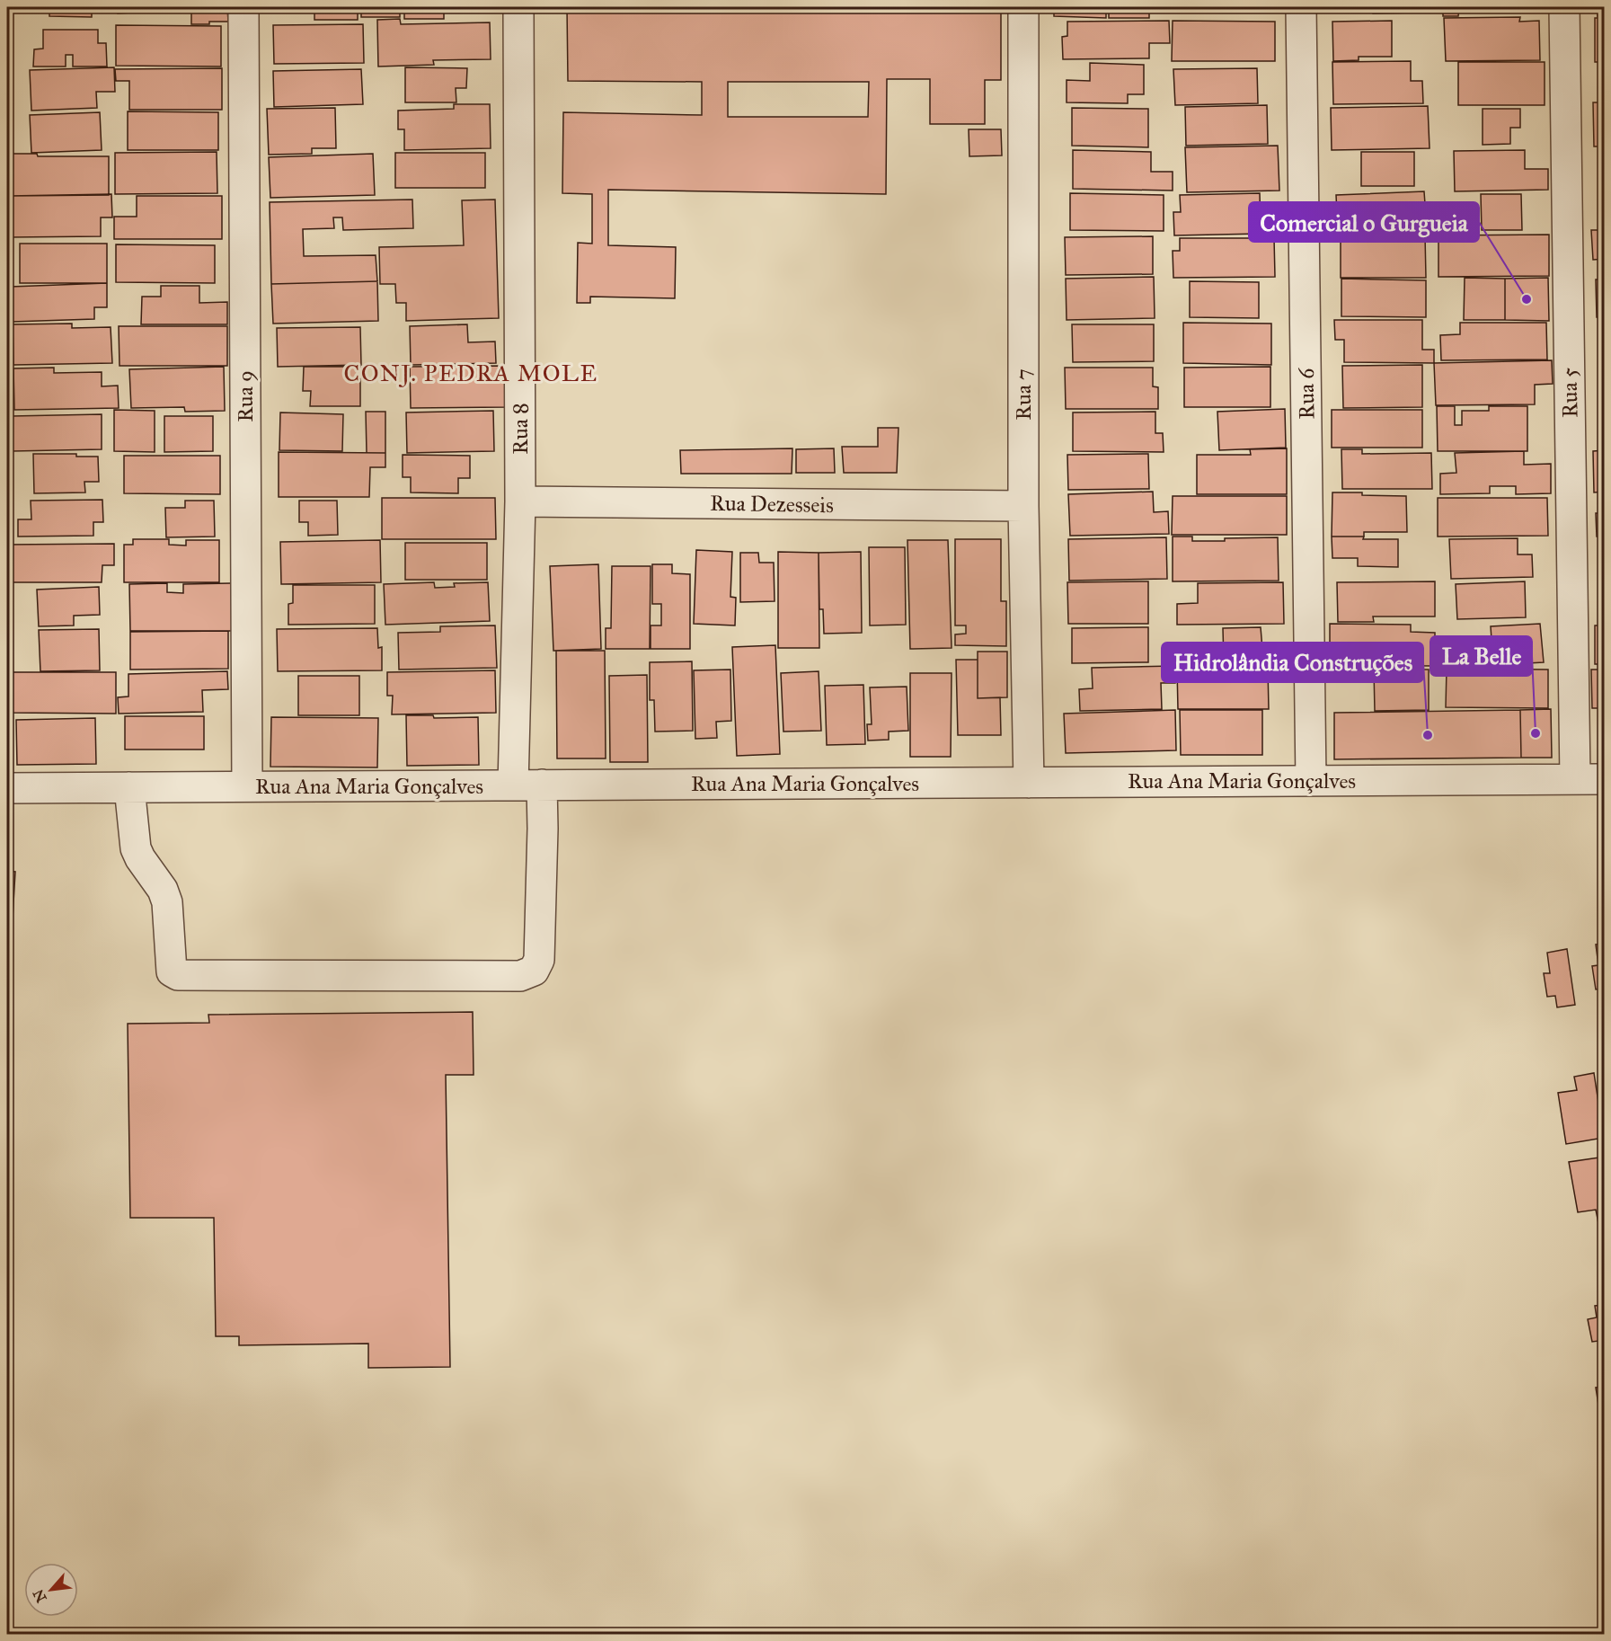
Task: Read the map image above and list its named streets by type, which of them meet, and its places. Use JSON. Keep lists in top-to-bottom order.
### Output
{
  "streets": {
    "street": [
      "Rua 5",
      "Rua 6",
      "Rua 7",
      "Rua 9",
      "Rua 8",
      "Rua Dezesseis",
      "Rua Ana Maria Gonçalves"
    ]
  },
  "crossings": [
    ["Rua 5", "Rua Ana Maria Gonçalves"],
    ["Rua 6", "Rua Ana Maria Gonçalves"],
    ["Rua 7", "Rua Dezesseis"],
    ["Rua 7", "Rua Ana Maria Gonçalves"],
    ["Rua 9", "Rua Ana Maria Gonçalves"],
    ["Rua 8", "Rua Dezesseis"],
    ["Rua 8", "Rua Ana Maria Gonçalves"]
  ],
  "districts": ["CONJ. PEDRA MOLE"],
  "places": ["Comercial o Gurgueia", "La Belle", "Hidrolândia Construções"],
  "north": "bottom left"
}
